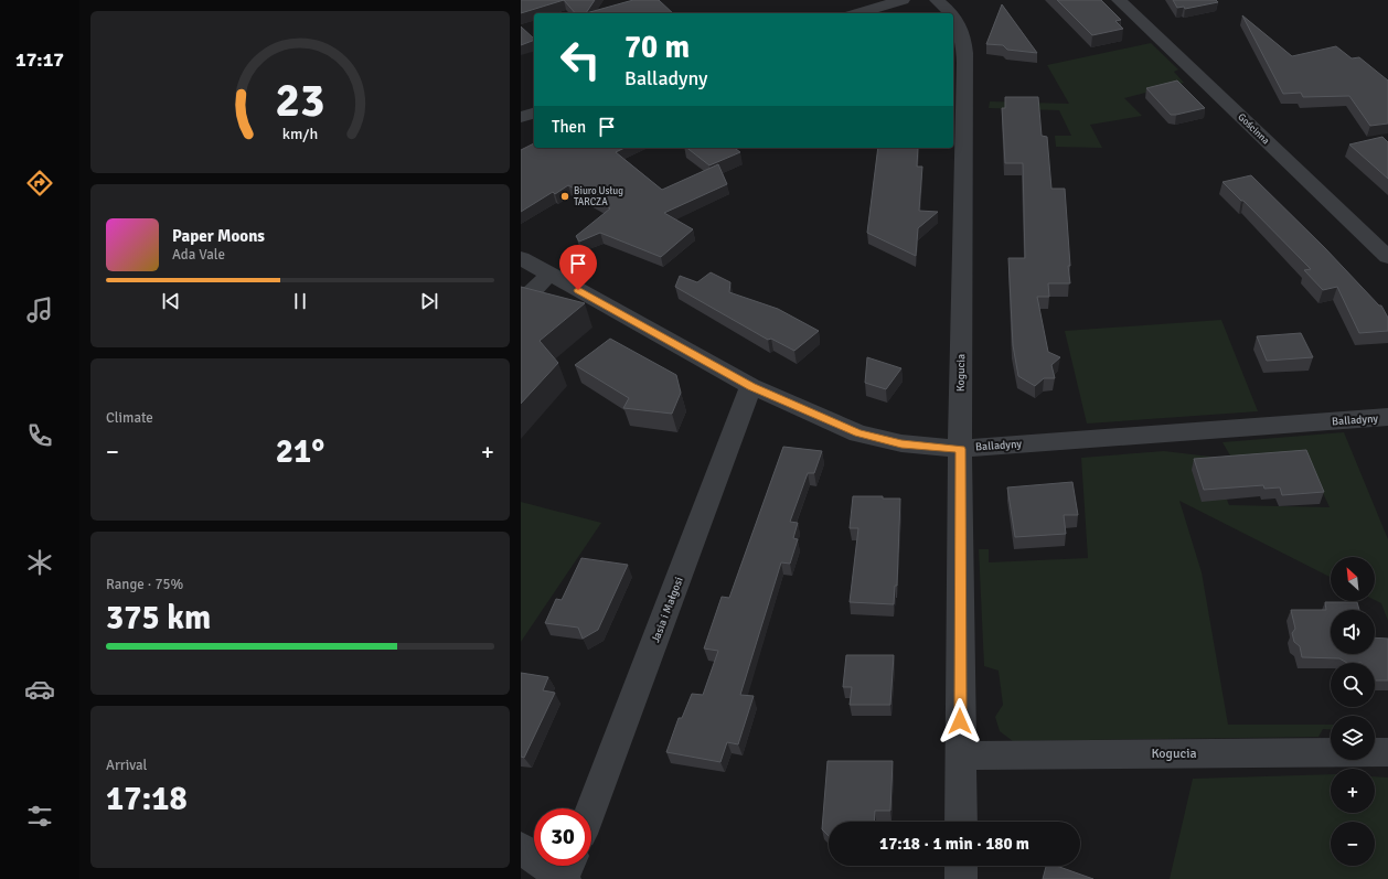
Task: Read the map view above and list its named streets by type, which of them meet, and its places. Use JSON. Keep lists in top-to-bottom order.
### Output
{
  "streets": {
    "street": [
      "Gościnna",
      "Kogucia",
      "Balladyny",
      "Jasia i Małgosi"
    ]
  },
  "crossings": [
    ["Kogucia", "Balladyny"],
    ["Balladyny", "Jasia i Małgosi"]
  ],
  "places": ["Biuro Usług TARCZA"],
  "north": "top left",
  "page": {
    "tabs": "17:17",
    "turn": ["70 m", "Balladyny"],
    "then": "Then",
    "song": ["Paper Moons", "Ada Vale"],
    "tile": [
      "Climate",
      ["Range · 75%", "375 km"],
      ["Arrival", "17:18"]
    ],
    "heat": ["−", "21°", "+"],
    "map_buttons": ["+", "−"],
    "limit": "30",
    "trip": "17:18 · 1 min · 180 m",
    "gauge": ["23", "km/h"]
  }
}
